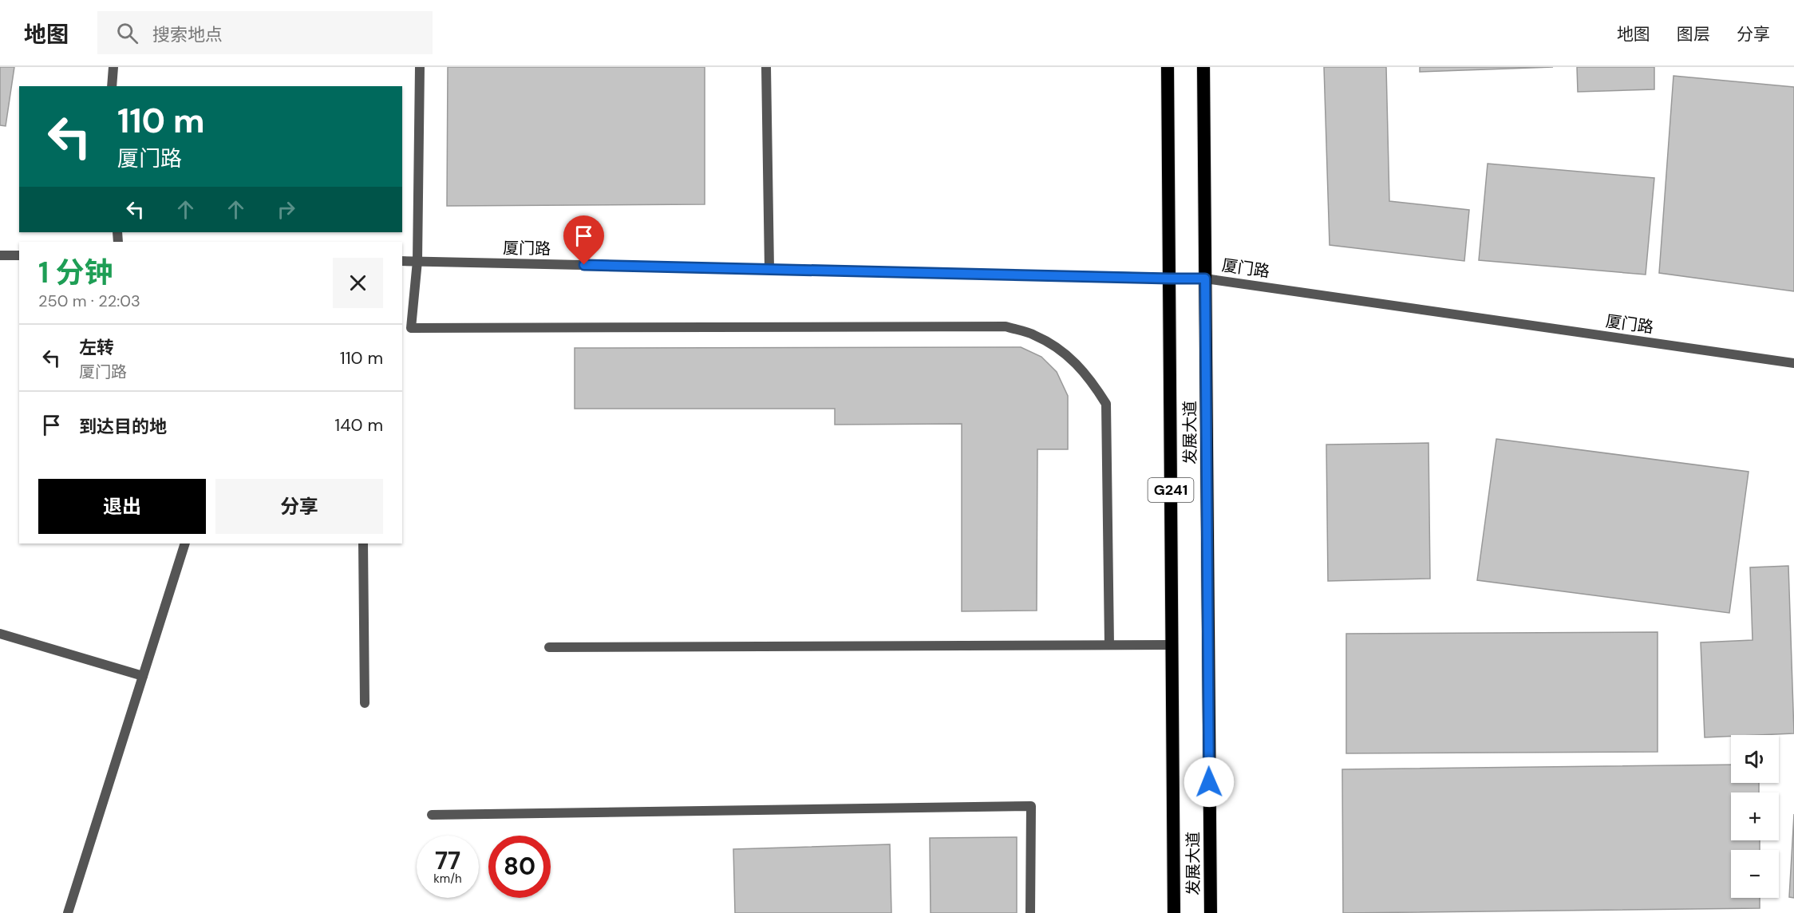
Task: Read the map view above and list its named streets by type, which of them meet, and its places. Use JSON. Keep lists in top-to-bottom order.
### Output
{
  "streets": {
    "highway": ["发展大道", "G241"],
    "street": ["厦门路"]
  },
  "crossings": [
    ["厦门路", "发展大道"]
  ],
  "page": {
    "header": "地图",
    "search": "搜索地点",
    "nav": ["地图", "图层", "分享"],
    "turn": ["110 m", "厦门路"],
    "heading": ["1 分钟", "250 m · 22:03"],
    "list": [
      {
        "name": "左转",
        "note": "厦门路",
        "value": "110 m"
      },
      {
        "name": "到达目的地",
        "value": "140 m"
      }
    ],
    "buttons": ["退出", "分享"],
    "map_buttons": ["+", "−"],
    "speed": "77 km/h",
    "limit": "80"
  }
}
